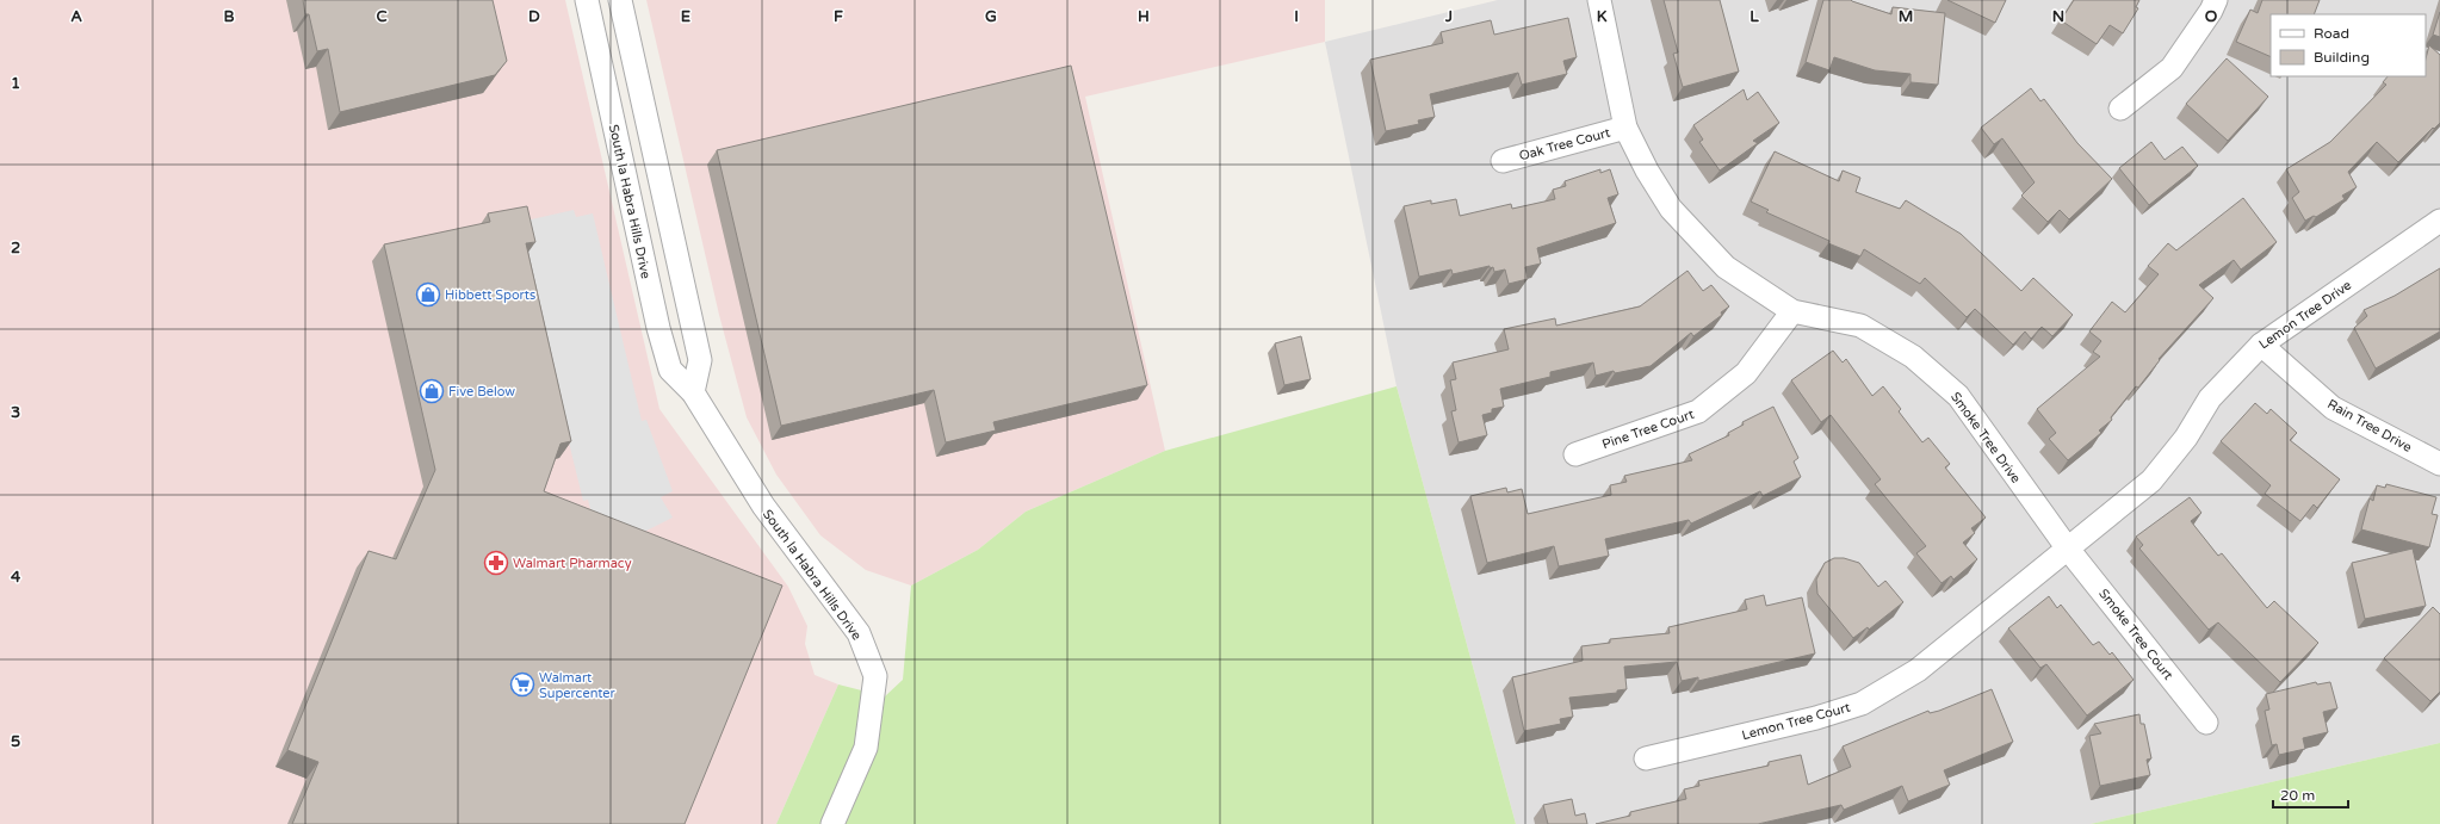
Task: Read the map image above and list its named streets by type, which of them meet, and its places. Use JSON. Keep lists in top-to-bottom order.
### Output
{
  "streets": {
    "street": [
      "Oak Tree Court",
      "South la Habra Hills Drive",
      "Lemon Tree Drive",
      "Rain Tree Drive",
      "Pine Tree Court",
      "Smoke Tree Drive",
      "Smoke Tree Court",
      "Lemon Tree Court"
    ]
  },
  "crossings": [
    ["Oak Tree Court", "Smoke Tree Drive"],
    ["Lemon Tree Drive", "Rain Tree Drive"],
    ["Lemon Tree Drive", "Smoke Tree Drive"],
    ["Lemon Tree Drive", "Smoke Tree Court"],
    ["Lemon Tree Drive", "Lemon Tree Court"],
    ["Pine Tree Court", "Smoke Tree Drive"],
    ["Smoke Tree Drive", "Smoke Tree Court"],
    ["Smoke Tree Drive", "Lemon Tree Court"],
    ["Smoke Tree Court", "Lemon Tree Court"]
  ],
  "places": {
    "shop": ["Hibbett Sports", "Five Below"],
    "pharmacy": ["Walmart Pharmacy"],
    "supermarket": ["Walmart Supercenter"]
  },
  "legend": ["Road", "Building"],
  "scale_bar": "20 m",
  "grid": {
    "columns": [
      "A",
      "B",
      "C",
      "D",
      "E",
      "F",
      "G",
      "H",
      "I",
      "J",
      "K",
      "L",
      "M",
      "N",
      "O"
    ],
    "rows": [
      "1",
      "2",
      "3",
      "4",
      "5"
    ]
  }
}
